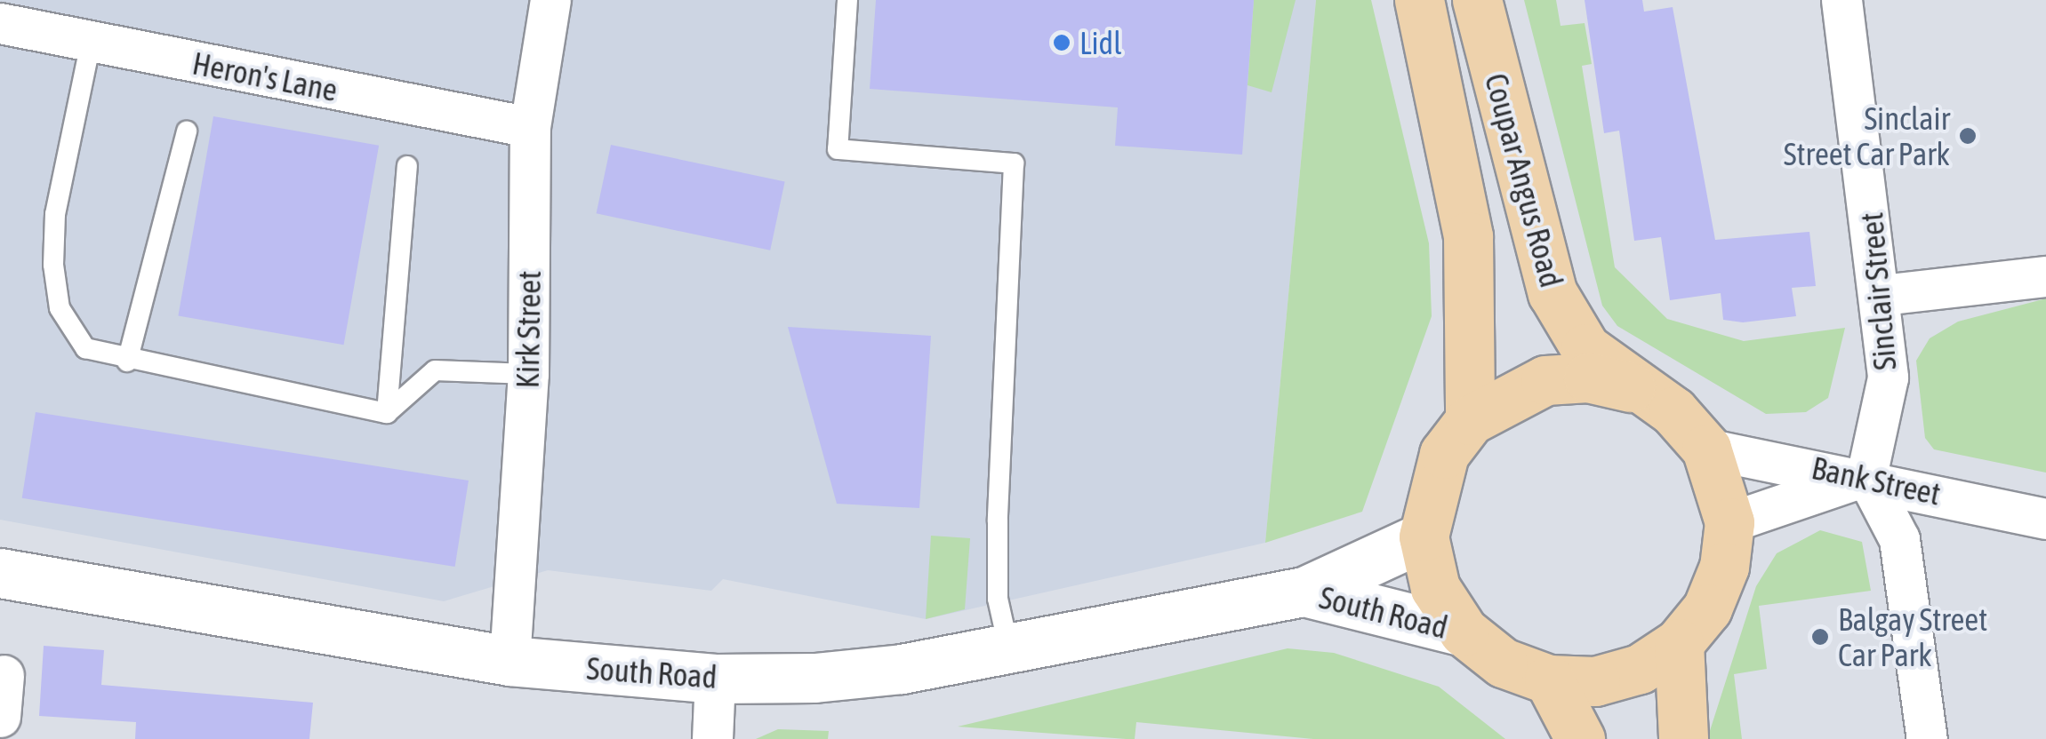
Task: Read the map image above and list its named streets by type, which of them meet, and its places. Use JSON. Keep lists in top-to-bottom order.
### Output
{
  "streets": {
    "main road": ["Coupar Angus Road"],
    "street": [
      "Heron's Lane",
      "Sinclair Street",
      "Kirk Street",
      "Bank Street",
      "South Road"
    ]
  },
  "crossings": [
    ["Heron's Lane", "Kirk Street"],
    ["Coupar Angus Road", "Bank Street"],
    ["Coupar Angus Road", "South Road"],
    ["Sinclair Street", "Bank Street"],
    ["Kirk Street", "South Road"],
    ["Bank Street", "South Road"]
  ],
  "places": ["Lidl", "Sinclair Street Car Park", "Balgay Street Car Park"]
}
